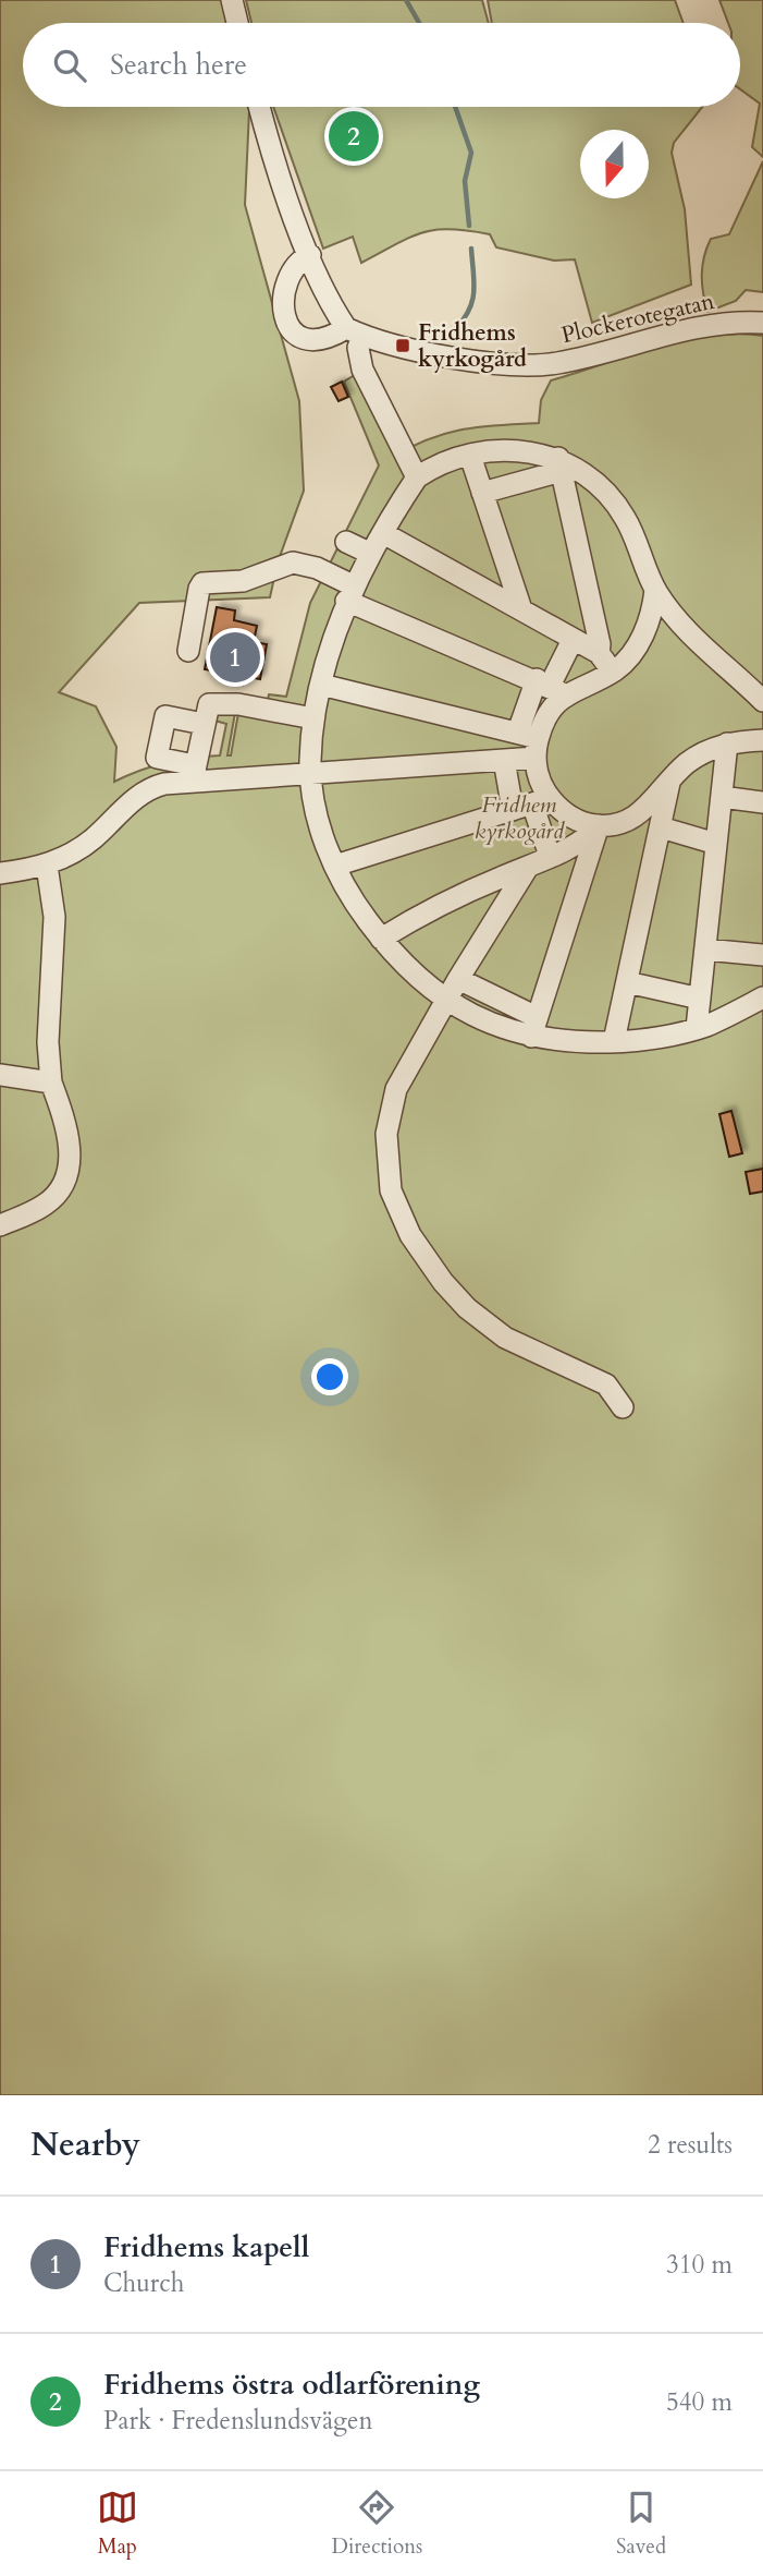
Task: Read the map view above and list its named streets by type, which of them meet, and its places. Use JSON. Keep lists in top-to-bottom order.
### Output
{
  "streets": {
    "street": ["Plockerotegatan"]
  },
  "parks": ["Fridhem kyrkogård"],
  "places": {
    "transit": ["Fridhems kyrkogård"]
  },
  "north": "bottom",
  "page": {
    "search": "Search here",
    "pins": ["2", "1"],
    "heading": ["Nearby", "2 results"],
    "list": [
      {
        "mark": "1",
        "name": "Fridhems kapell",
        "note": "Church",
        "value": "310 m"
      },
      {
        "mark": "2",
        "name": "Fridhems östra odlarförening",
        "note": "Park · Fredenslundsvägen",
        "value": "540 m"
      }
    ],
    "nav": ["Map", "Directions", "Saved"]
  }
}
